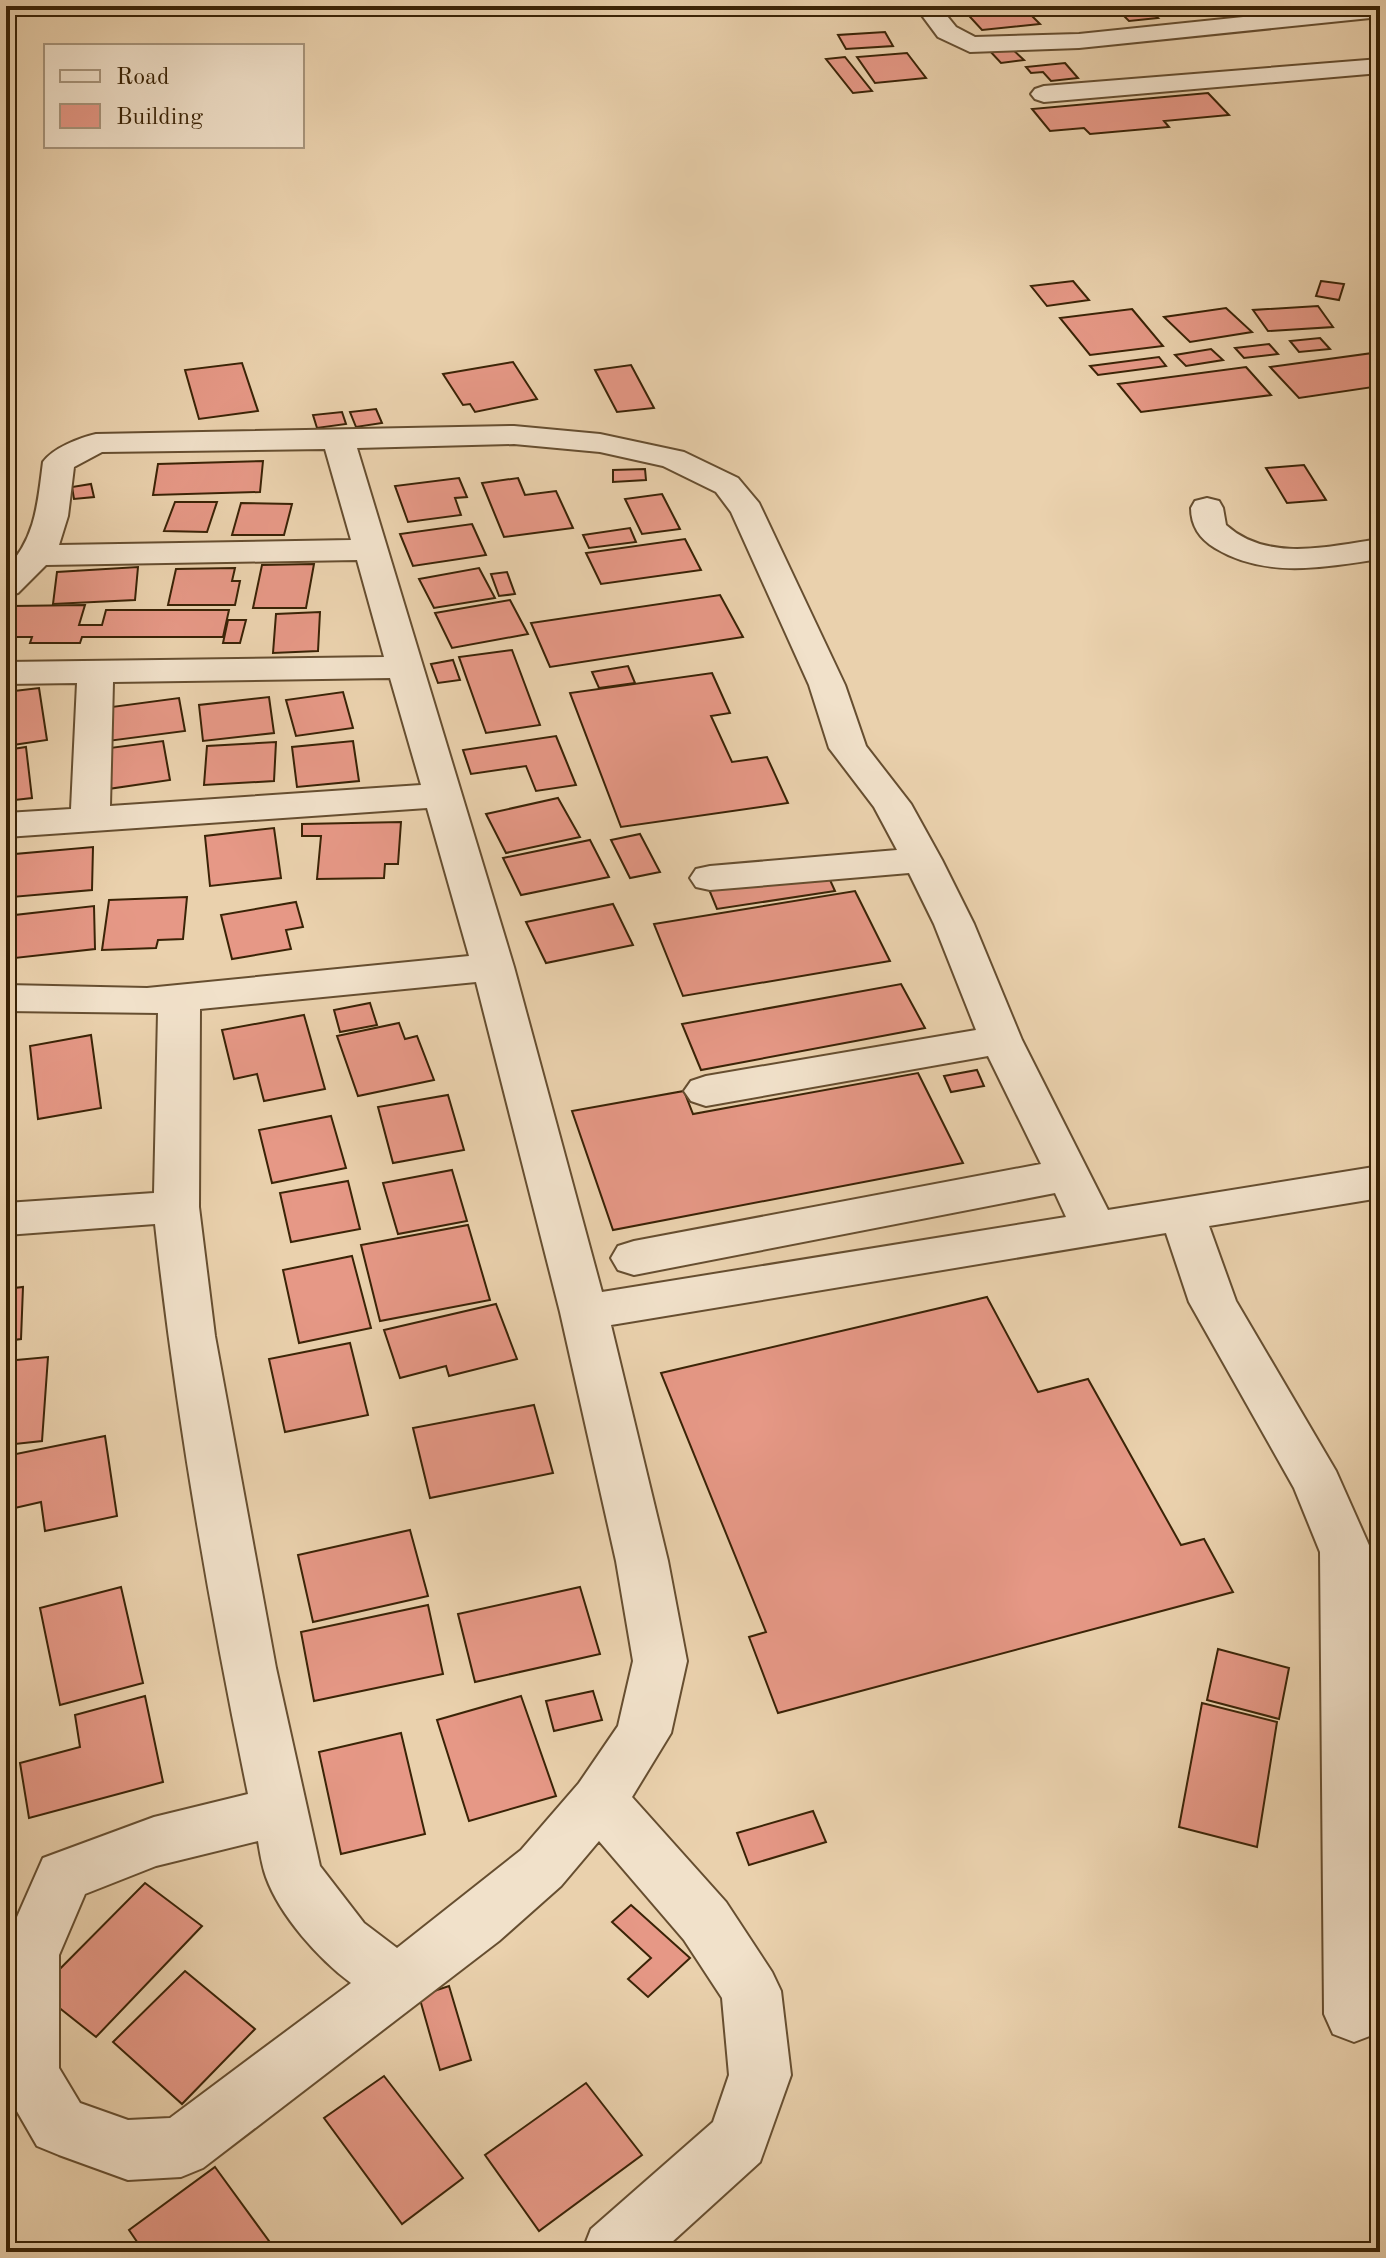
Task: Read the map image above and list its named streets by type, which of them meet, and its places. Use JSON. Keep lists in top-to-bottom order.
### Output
{
  "legend": ["Road", "Building"]
}
